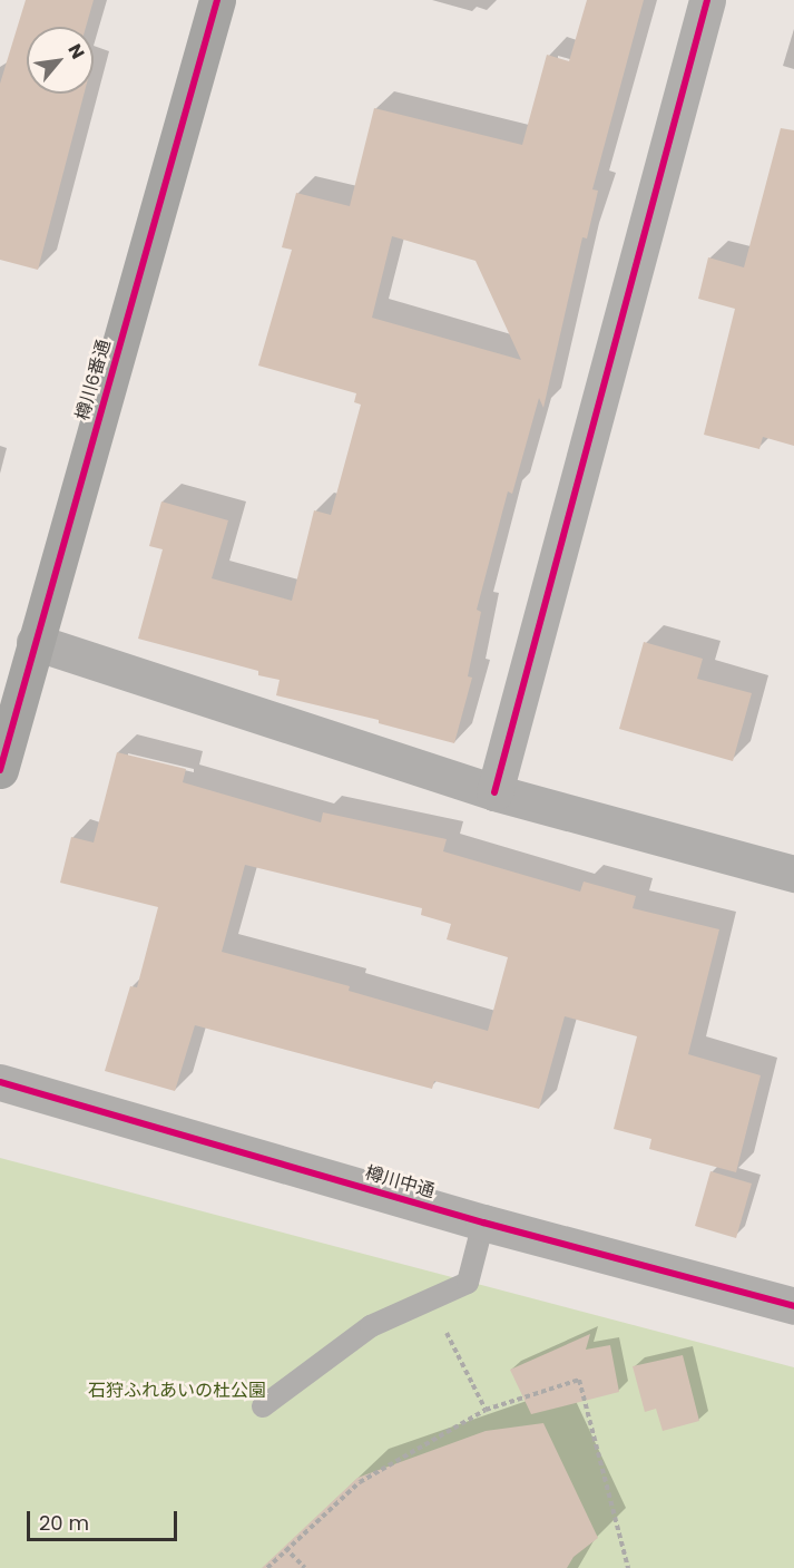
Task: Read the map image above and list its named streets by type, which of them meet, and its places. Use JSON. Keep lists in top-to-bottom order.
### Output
{
  "streets": {
    "street": ["樽川6番通", "樽川中通"]
  },
  "parks": ["石狩ふれあいの杜公園"],
  "scale_bar": "20 m",
  "north": "top right"
}
